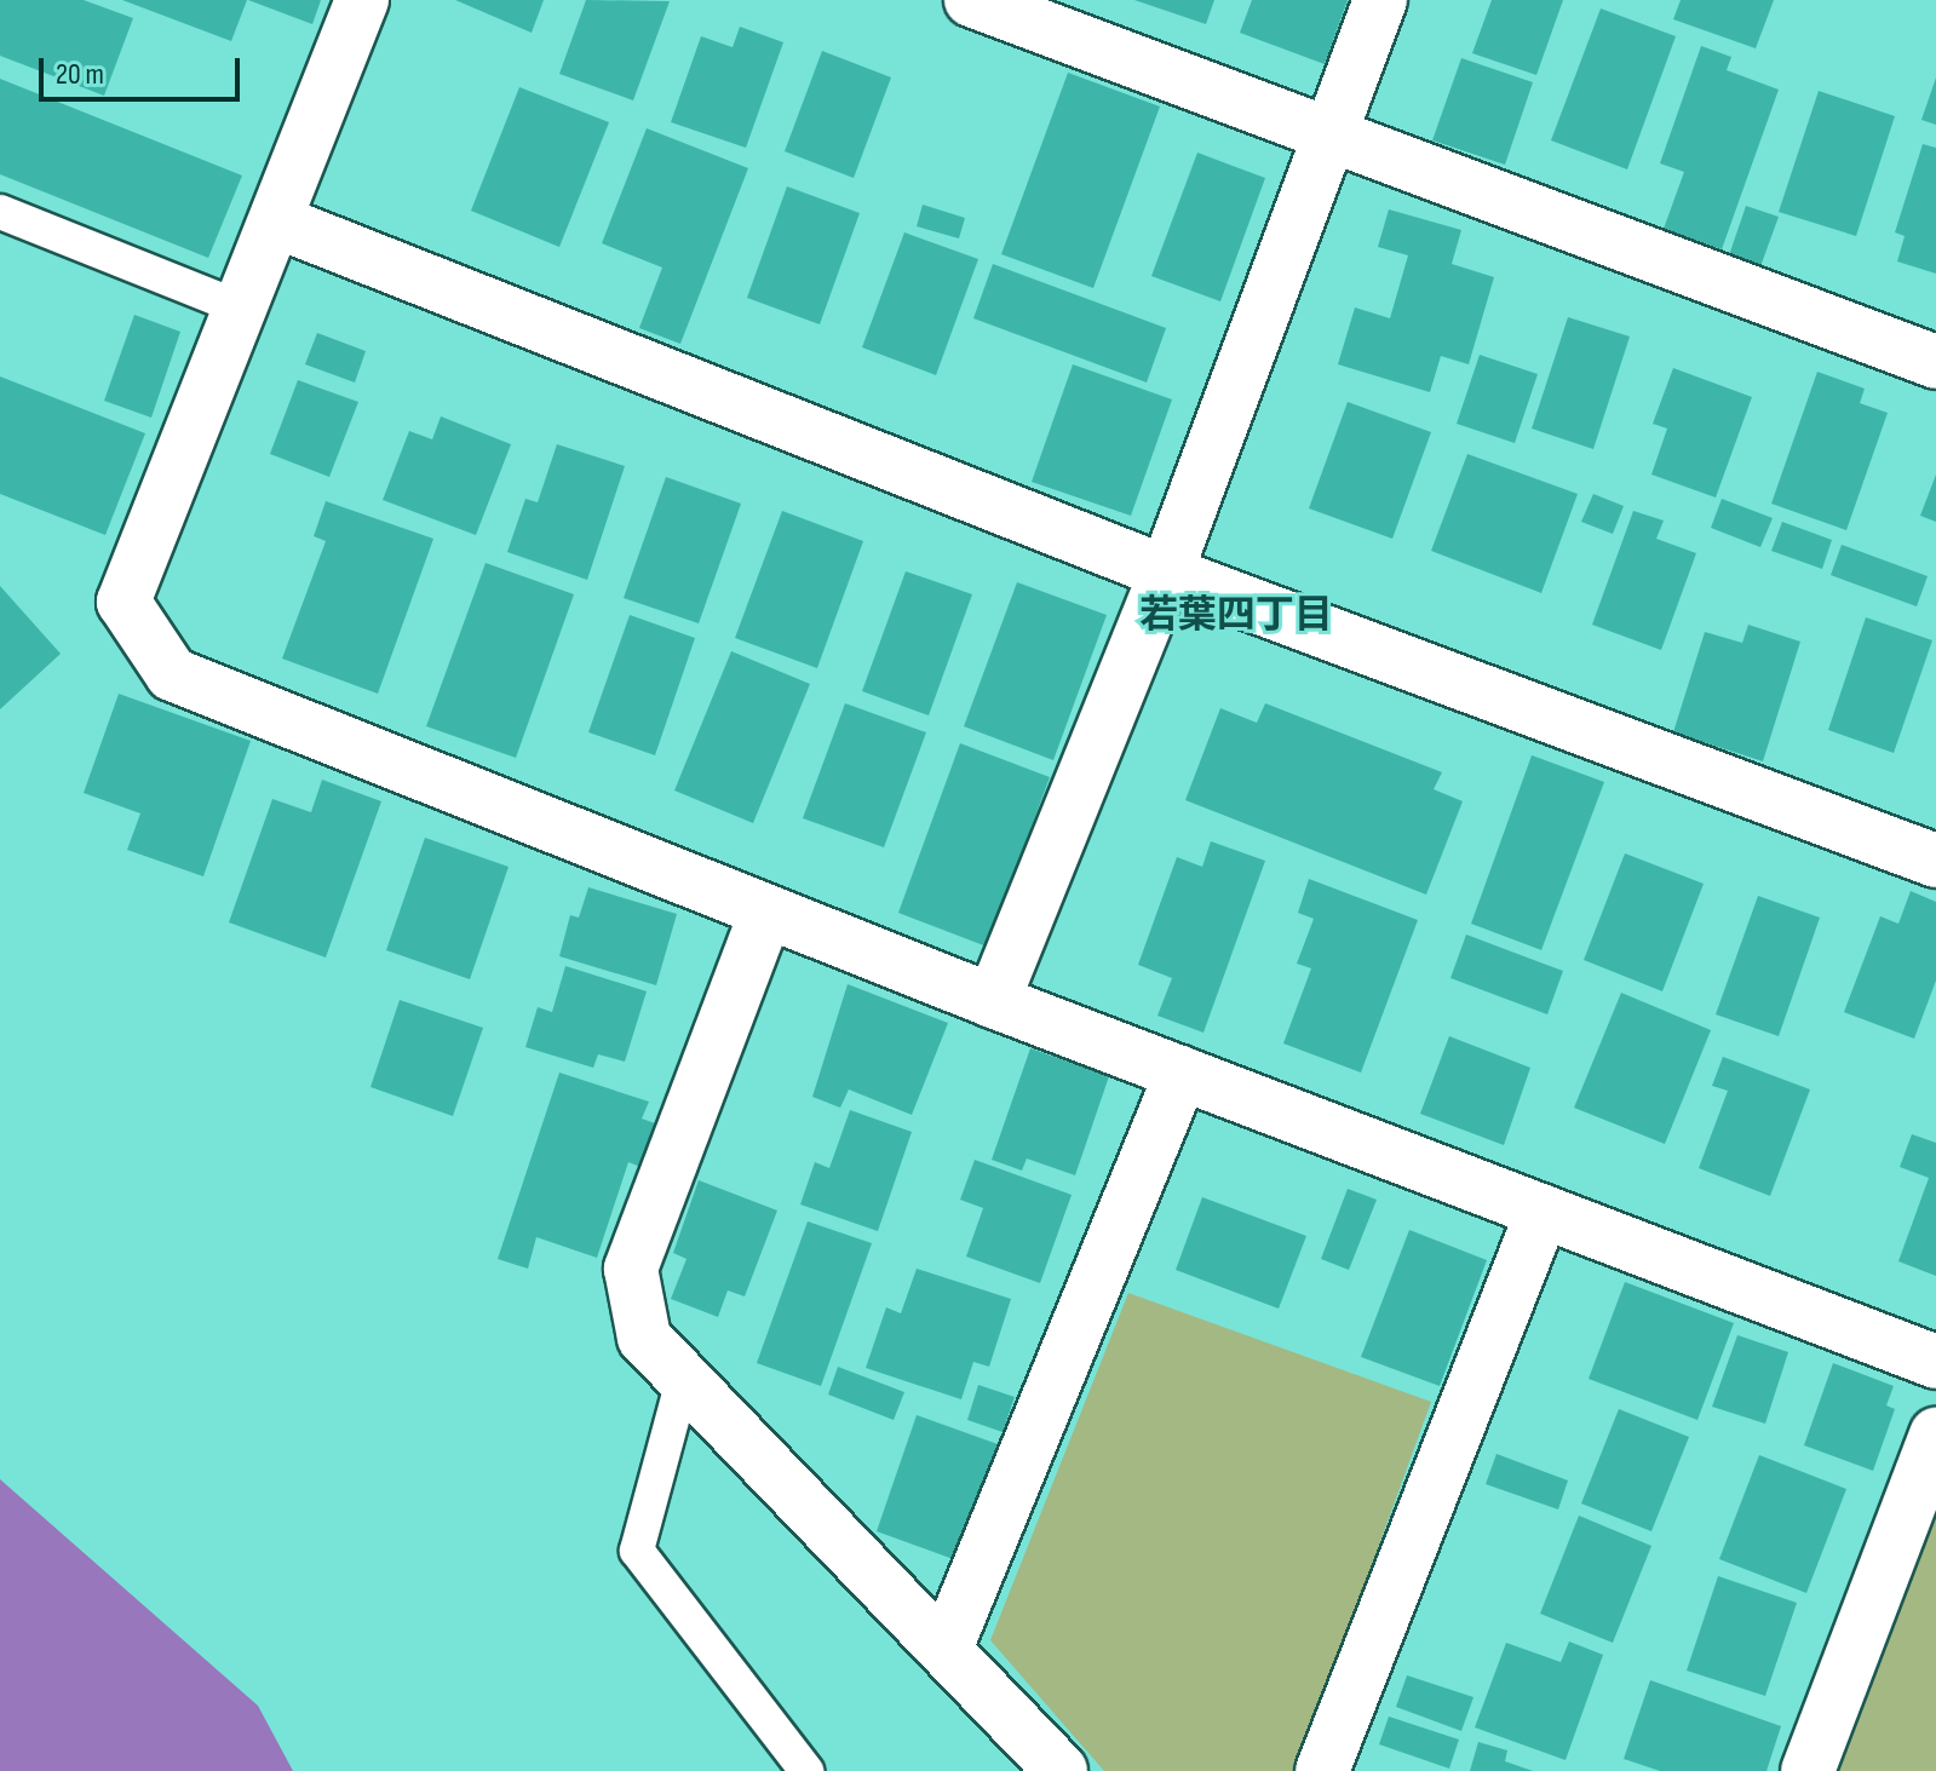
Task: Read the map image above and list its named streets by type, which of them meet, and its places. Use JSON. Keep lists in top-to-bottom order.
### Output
{
  "districts": ["若葉四丁目"],
  "scale_bar": "20 m"
}
